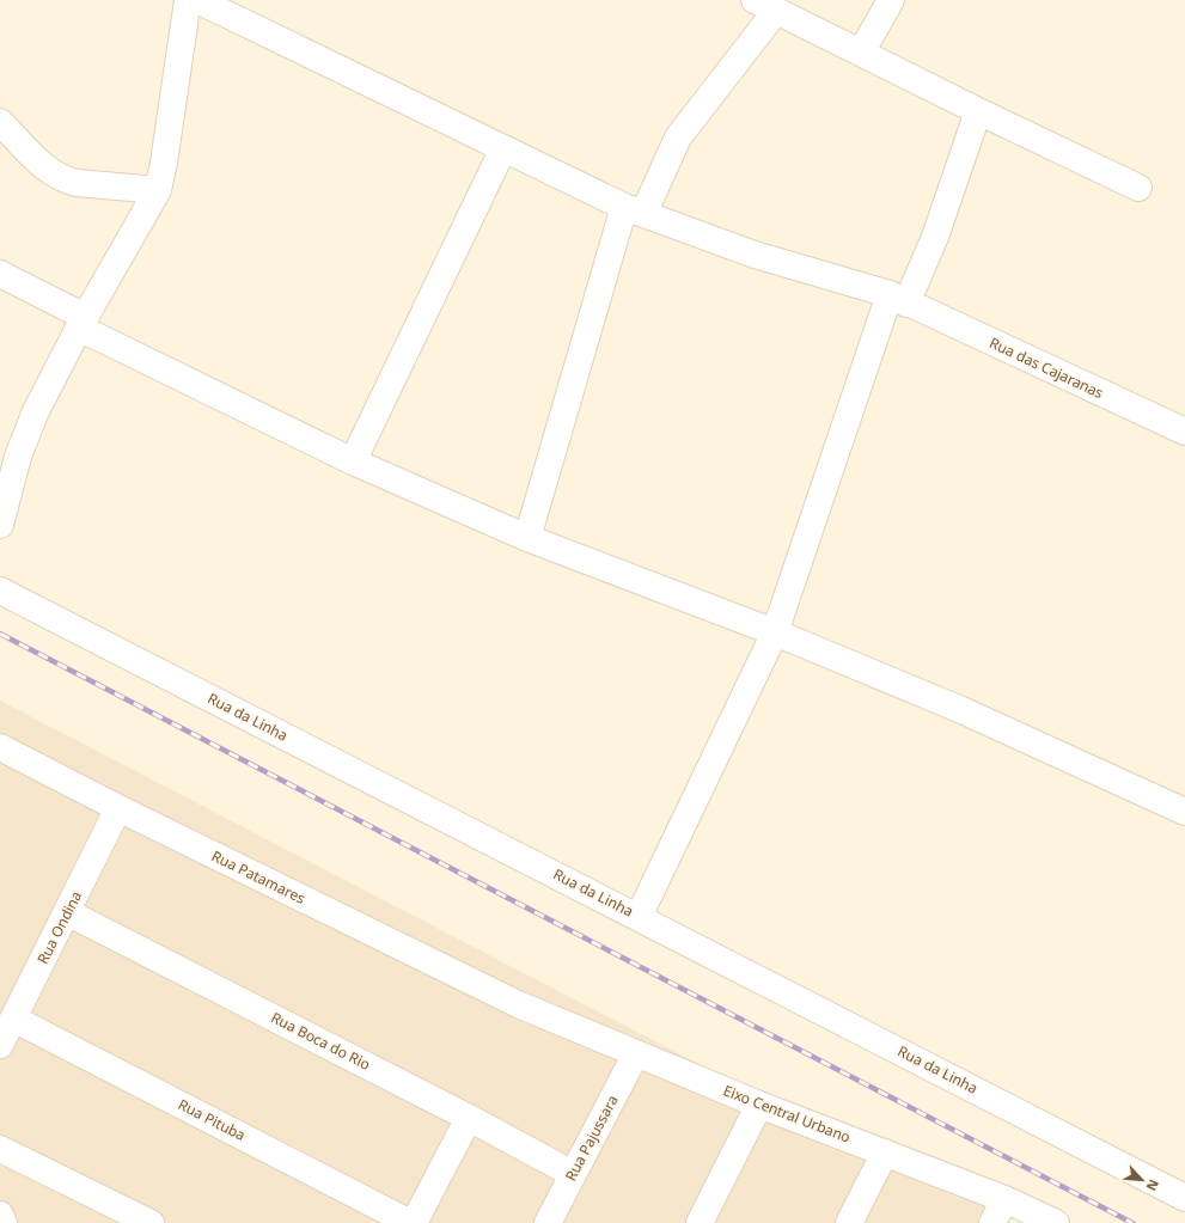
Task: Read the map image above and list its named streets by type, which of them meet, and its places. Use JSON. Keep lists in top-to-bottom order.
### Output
{
  "streets": {
    "street": [
      "Rua das Cajaranas",
      "Rua da Linha",
      "Rua Patamares",
      "Rua Ondina",
      "Rua Boca do Rio",
      "Eixo Central Urbano",
      "Rua Pituba",
      "Rua Pajussara"
    ]
  },
  "crossings": [
    ["Rua Patamares", "Rua Ondina"],
    ["Rua Patamares", "Eixo Central Urbano"],
    ["Rua Ondina", "Rua Boca do Rio"],
    ["Rua Ondina", "Rua Pituba"],
    ["Rua Boca do Rio", "Rua Pajussara"],
    ["Eixo Central Urbano", "Rua Pajussara"]
  ],
  "north": "bottom right"
}
